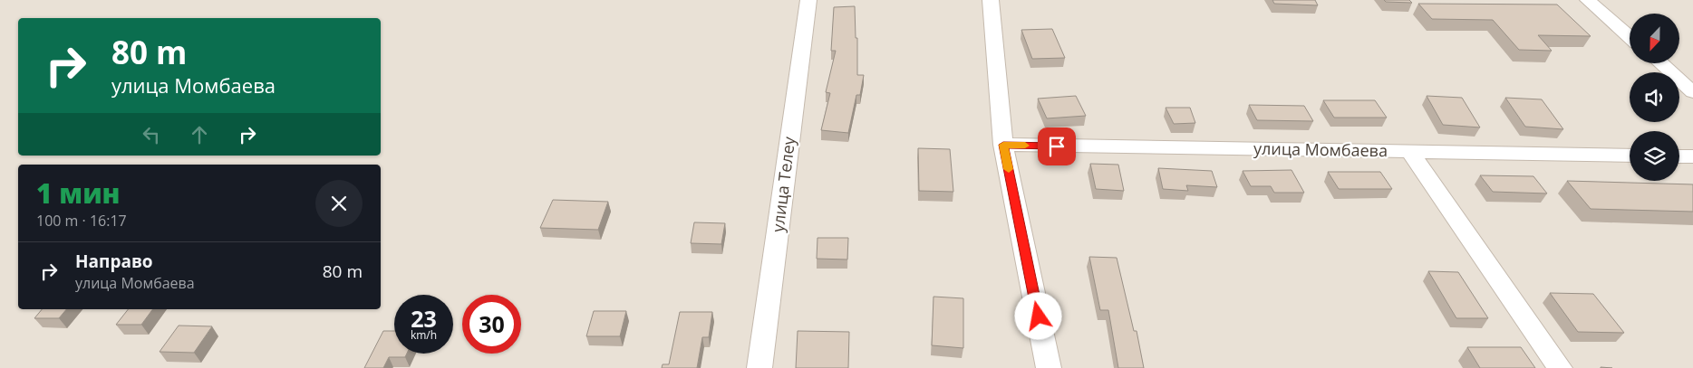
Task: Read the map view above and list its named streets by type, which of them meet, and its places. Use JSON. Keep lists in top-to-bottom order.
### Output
{
  "streets": {
    "street": ["улица Момбаева", "улица Телеу"]
  },
  "north": "bottom",
  "page": {
    "turn": ["80 m", "улица Момбаева"],
    "heading": ["1 мин", "100 m · 16:17"],
    "list": [
      {
        "name": "Направо",
        "note": "улица Момбаева",
        "value": "80 m"
      }
    ],
    "speed": "23 km/h",
    "limit": "30"
  }
}
